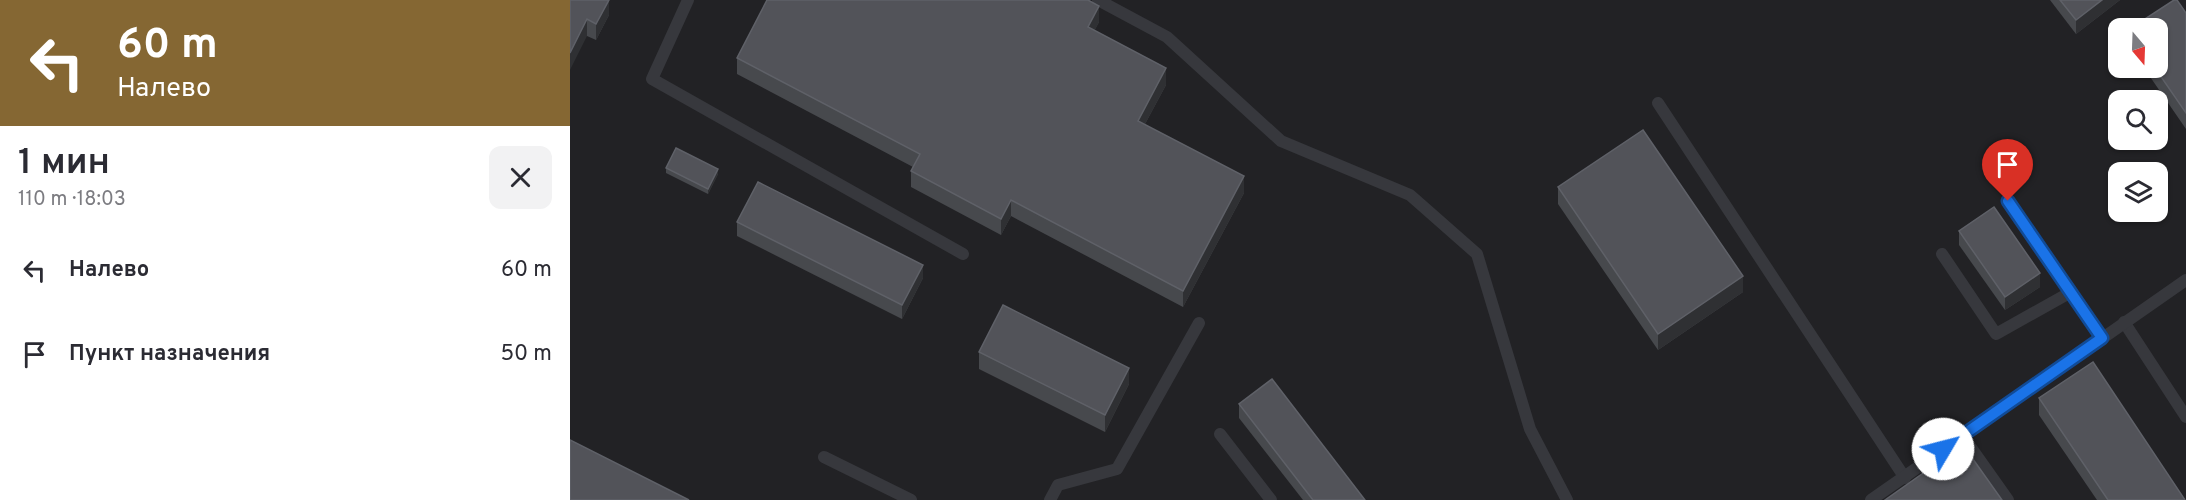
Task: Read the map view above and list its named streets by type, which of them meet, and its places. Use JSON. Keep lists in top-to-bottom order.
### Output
{
  "north": "bottom",
  "page": {
    "turn": ["60 m", "Налево"],
    "heading": ["1 мин", "110 m · 18:03"],
    "list": [
      {
        "name": "Налево",
        "value": "60 m"
      },
      {
        "name": "Пункт назначения",
        "value": "50 m"
      }
    ]
  }
}
